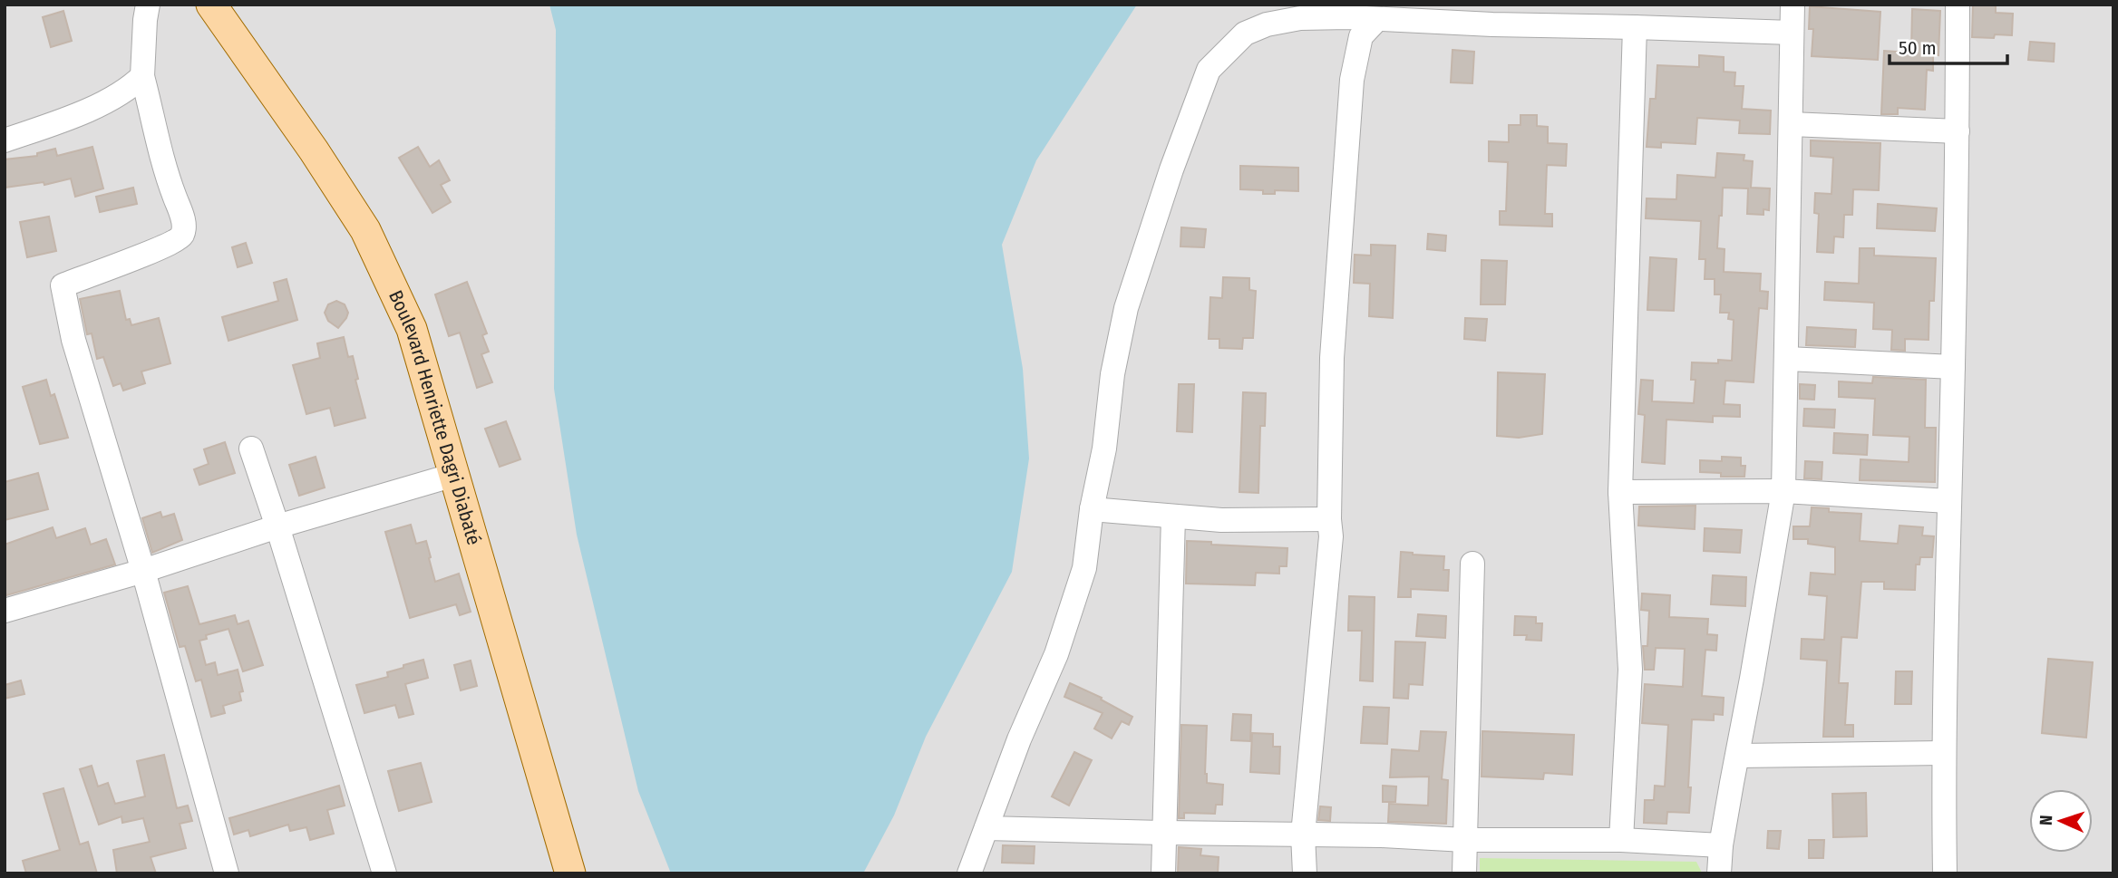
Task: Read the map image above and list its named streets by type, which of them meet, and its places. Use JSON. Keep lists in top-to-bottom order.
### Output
{
  "streets": {
    "main road": ["Boulevard Henriette Dagri Diabaté"]
  },
  "scale_bar": "50 m",
  "north": "left"
}
